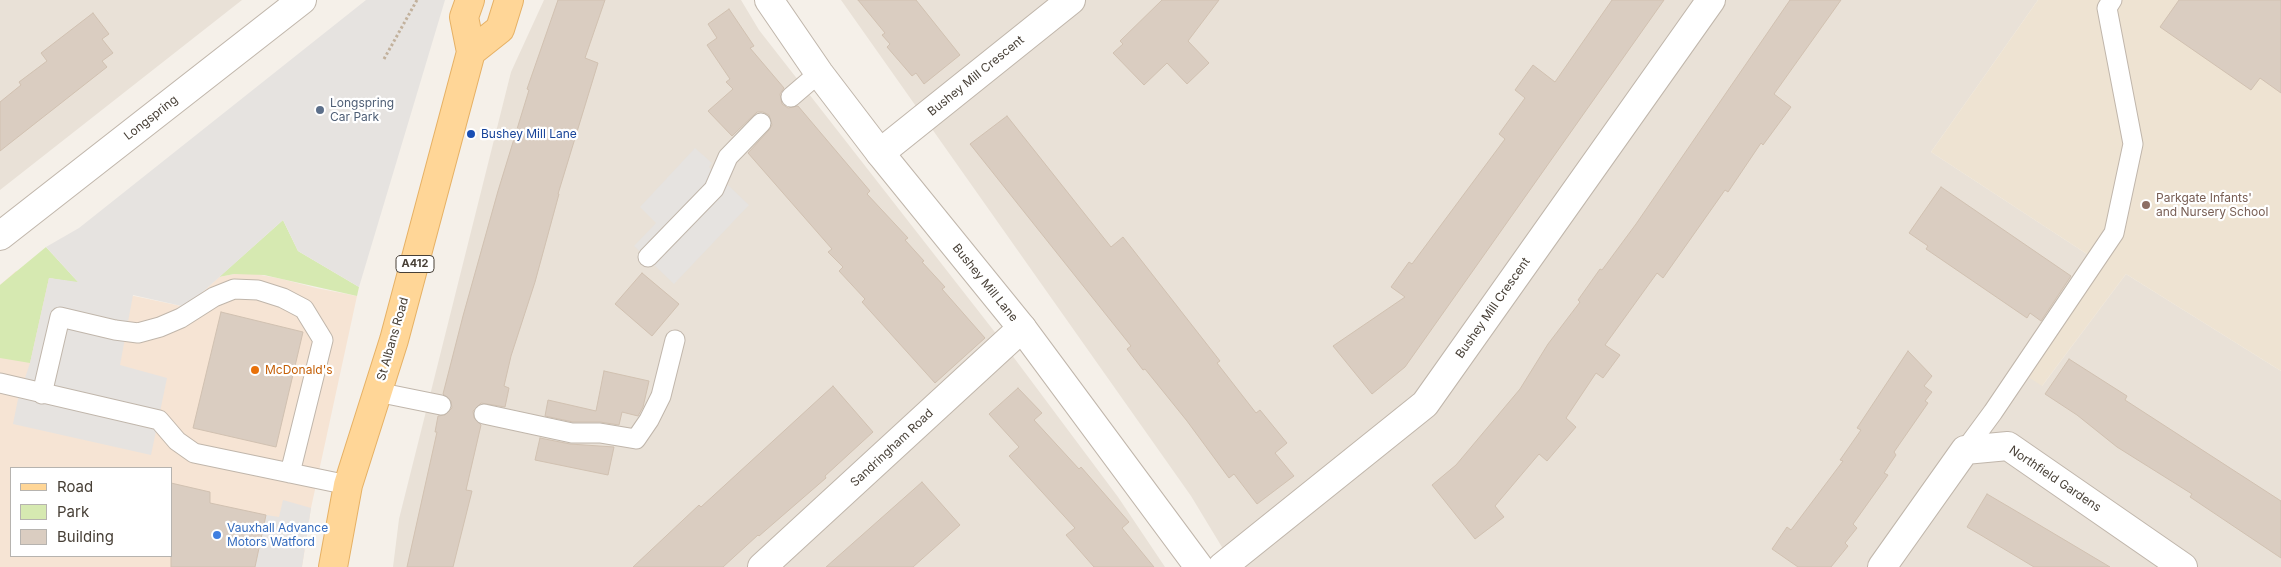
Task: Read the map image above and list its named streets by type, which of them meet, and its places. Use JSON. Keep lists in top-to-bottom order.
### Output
{
  "streets": {
    "main road": ["A412", "St Albans Road"],
    "street": [
      "Bushey Mill Crescent",
      "Longspring",
      "Bushey Mill Lane",
      "Sandringham Road",
      "Northfield Gardens"
    ]
  },
  "crossings": [
    ["Bushey Mill Crescent", "Bushey Mill Lane"],
    ["Bushey Mill Lane", "Sandringham Road"]
  ],
  "places": [
    "Longspring Car Park",
    "Bushey Mill Lane",
    "Parkgate Infants' and Nursery School",
    "McDonald's",
    "Vauxhall Advance Motors Watford"
  ],
  "legend": ["Road", "Park", "Building"]
}
